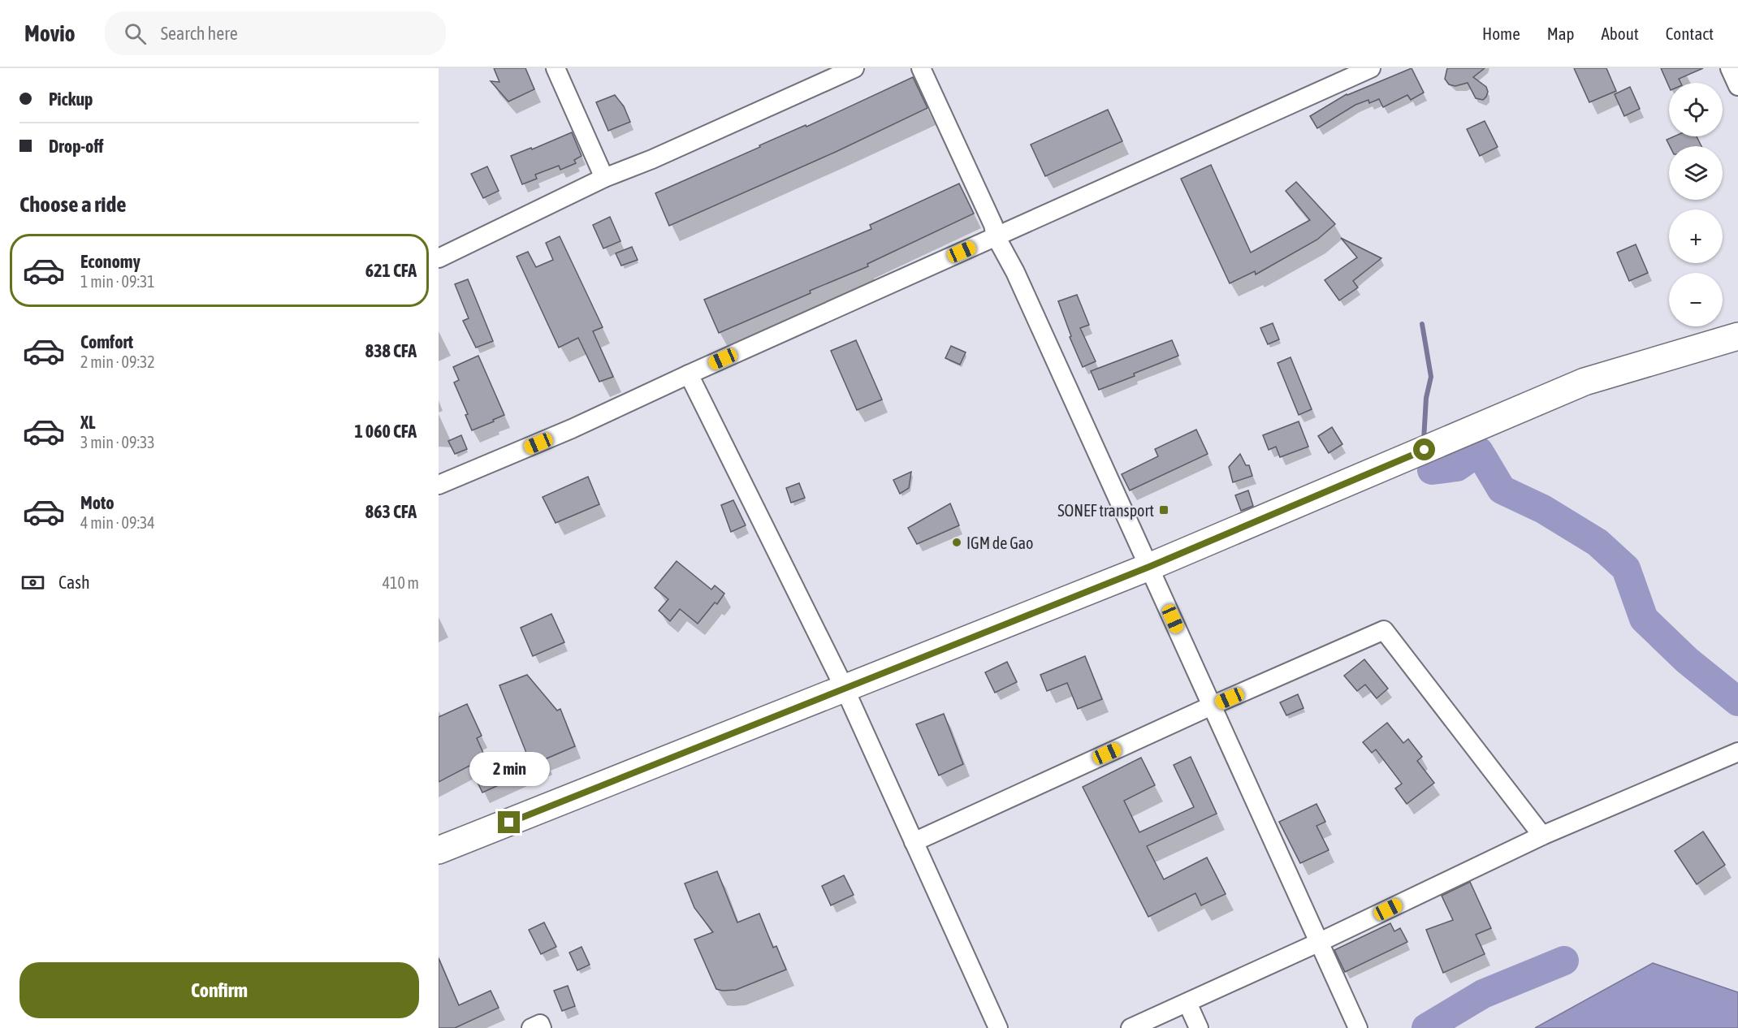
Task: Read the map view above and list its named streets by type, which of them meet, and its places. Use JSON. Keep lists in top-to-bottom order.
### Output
{
  "places": {
    "transit": ["SONEF transport"],
    "other": ["IGM de Gao"]
  },
  "page": {
    "header": "Movio",
    "search": "Search here",
    "nav": [
      "Home",
      "Map",
      "About",
      "Contact"
    ],
    "banner": ["Pickup", "Drop-off"],
    "map_buttons": ["+", "−"],
    "heading": "Choose a ride",
    "list": [
      {
        "name": "Economy",
        "note": "1 min · 09:31",
        "value": "621 CFA"
      },
      {
        "name": "Comfort",
        "note": "2 min · 09:32",
        "value": "838 CFA"
      },
      {
        "name": "XL",
        "note": "3 min · 09:33",
        "value": "1 060 CFA"
      },
      {
        "name": "Moto",
        "note": "4 min · 09:34",
        "value": "863 CFA"
      }
    ],
    "pay": ["Cash", "410 m"],
    "bubble": "2 min",
    "buttons": "Confirm"
  }
}
